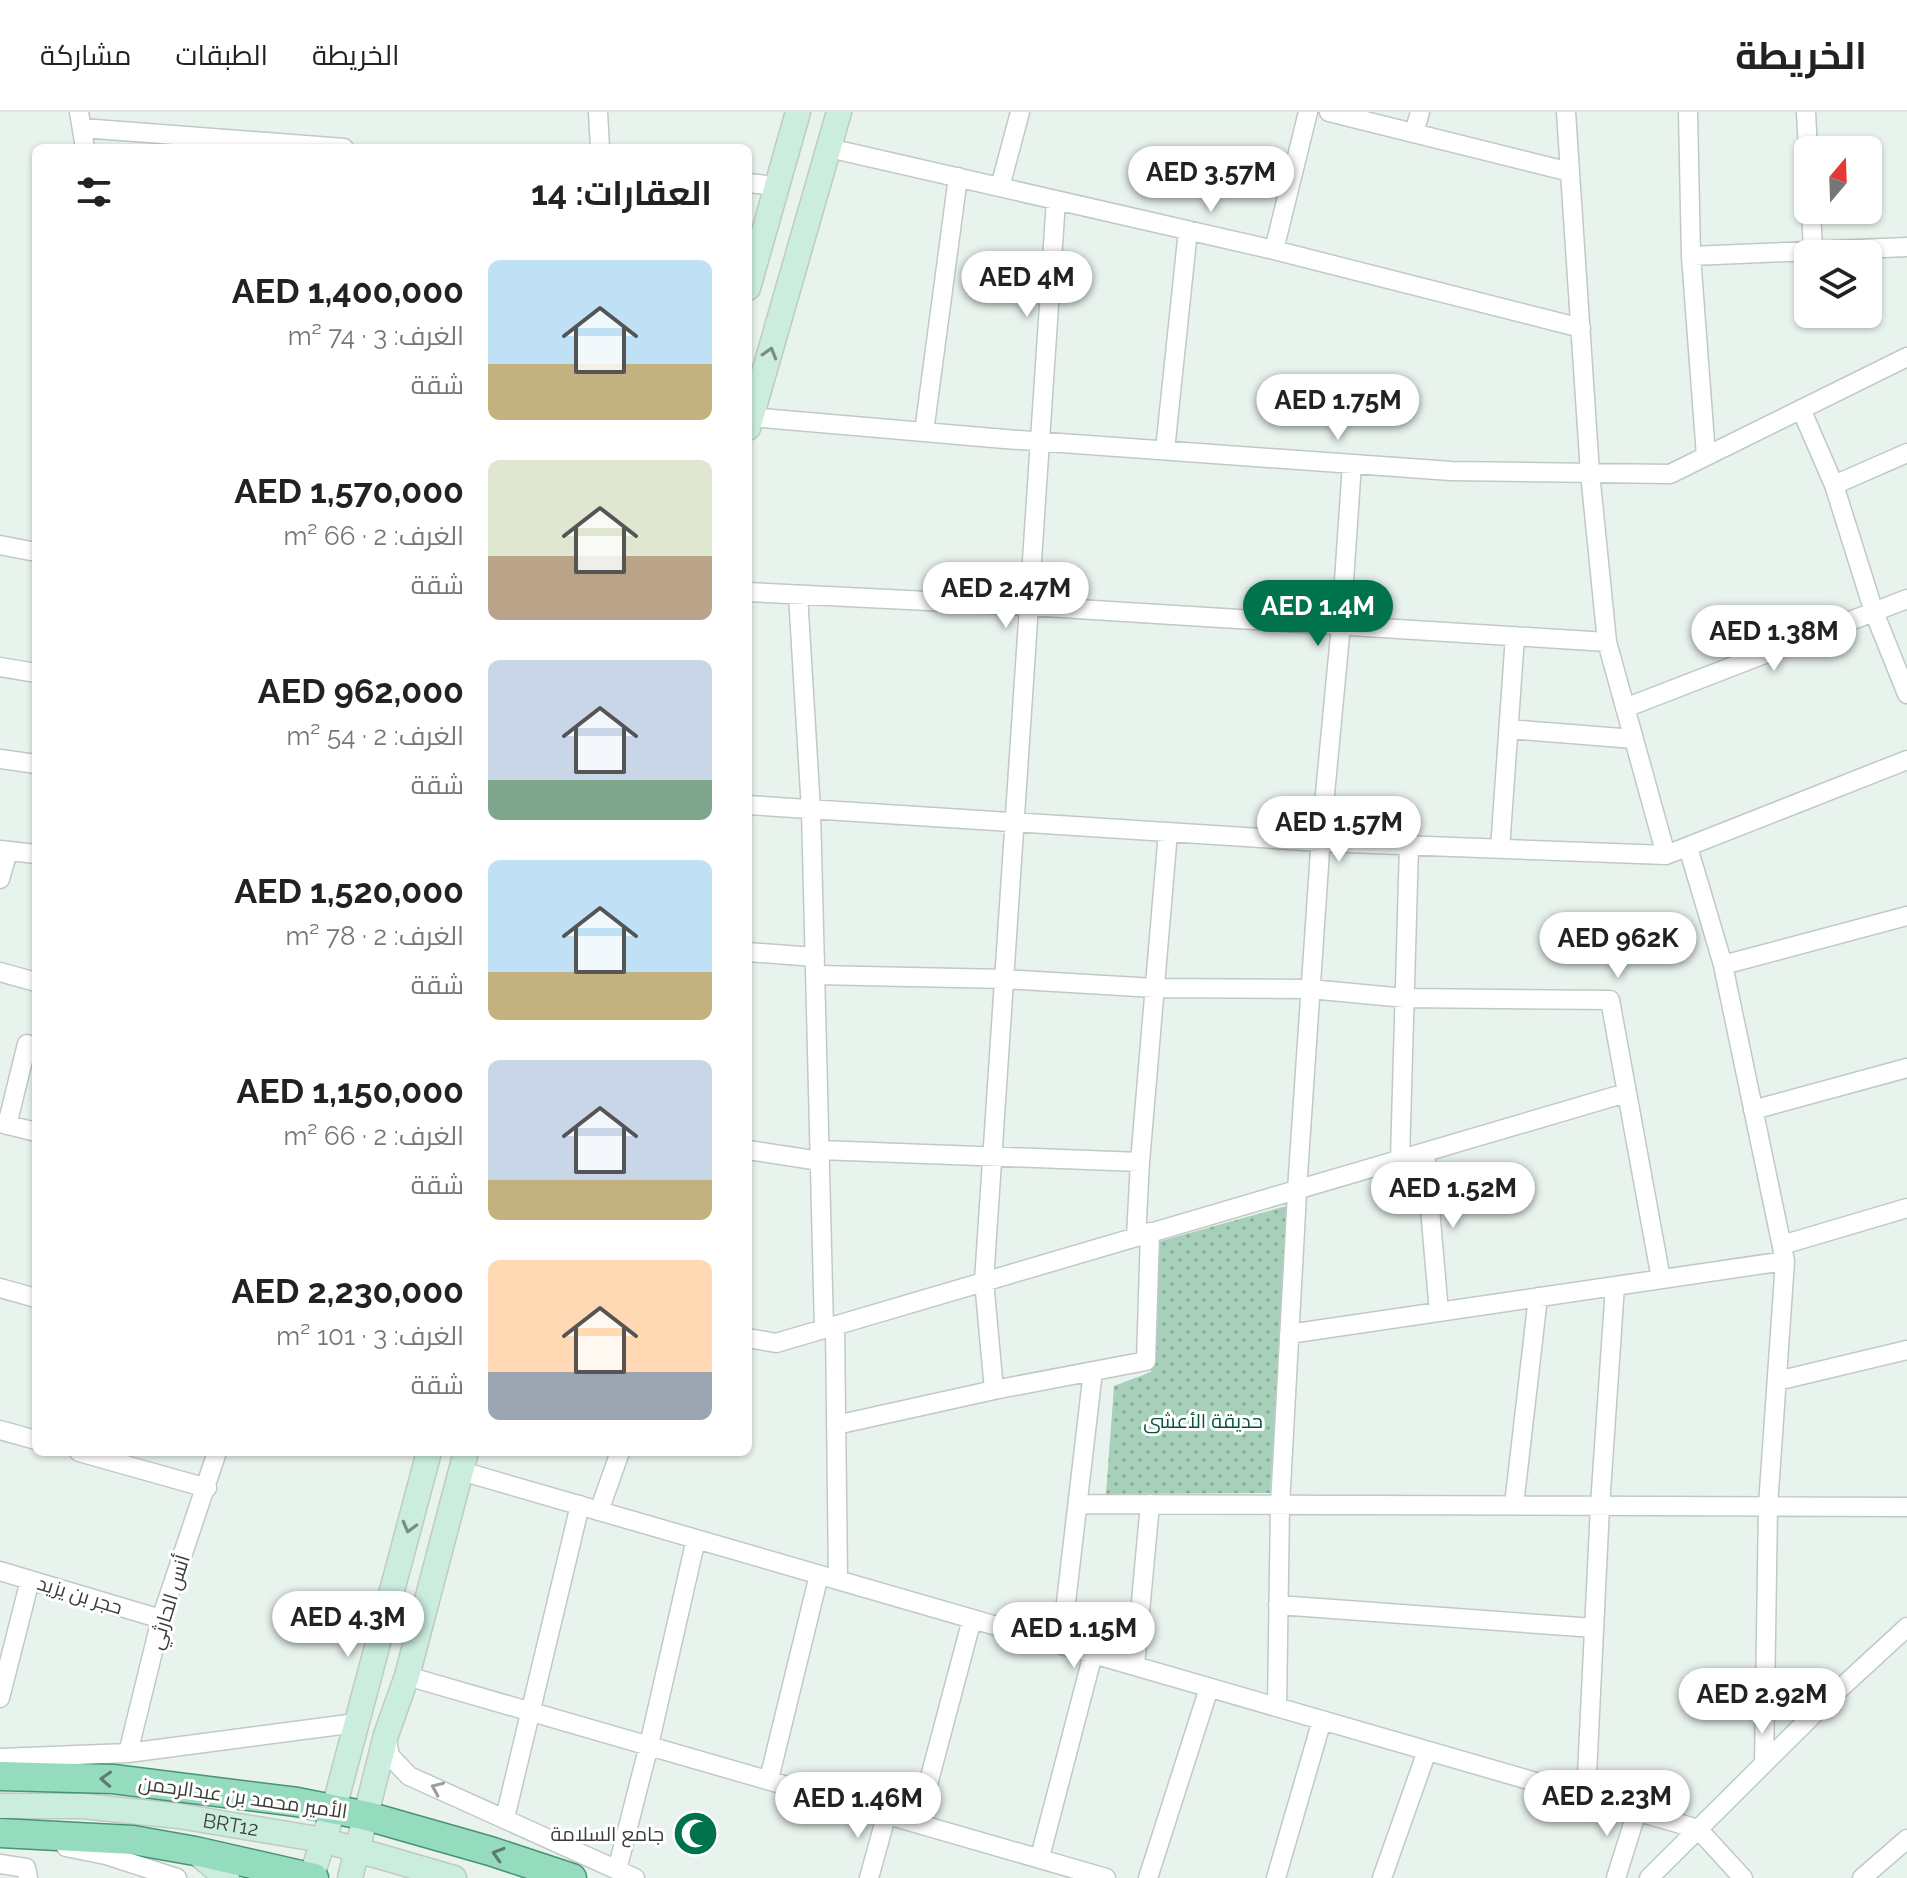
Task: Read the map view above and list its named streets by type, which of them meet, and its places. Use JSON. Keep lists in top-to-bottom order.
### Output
{
  "streets": {
    "main road": ["الأمير محمد بن عبدالرحمن", "BRT12"],
    "street": ["حجر بن يزيد", "أنس الحارثي"]
  },
  "crossings": [
    ["حجر بن يزيد", "أنس الحارثي"],
    ["أنس الحارثي", "الأمير محمد بن عبدالرحمن"]
  ],
  "parks": ["حديقة الأعشى"],
  "places": {
    "mosque": ["جامع السلامة"]
  },
  "north": "top",
  "page": {
    "header": "الخريطة",
    "nav": ["الخريطة", "الطبقات", "مشاركة"],
    "heading": "العقارات: 14",
    "price": [
      "AED 3.57M",
      "AED 4M",
      "AED 1.75M",
      "AED 2.47M",
      "AED 1.4M",
      "AED 1.38M",
      "AED 1.57M",
      "AED 962K",
      "AED 1.52M",
      "AED 4.3M",
      "AED 1.15M",
      "AED 2.92M",
      "AED 2.23M",
      "AED 1.46M"
    ],
    "list": [
      {
        "name": "AED 1,400,000",
        "note": "الغرف: 3 · 74 m² · شقة"
      },
      {
        "name": "AED 1,570,000",
        "note": "الغرف: 2 · 66 m² · شقة"
      },
      {
        "name": "AED 962,000",
        "note": "الغرف: 2 · 54 m² · شقة"
      },
      {
        "name": "AED 1,520,000",
        "note": "الغرف: 2 · 78 m² · شقة"
      },
      {
        "name": "AED 1,150,000",
        "note": "الغرف: 2 · 66 m² · شقة"
      },
      {
        "name": "AED 2,230,000",
        "note": "الغرف: 3 · 101 m² · شقة"
      }
    ]
  }
}
